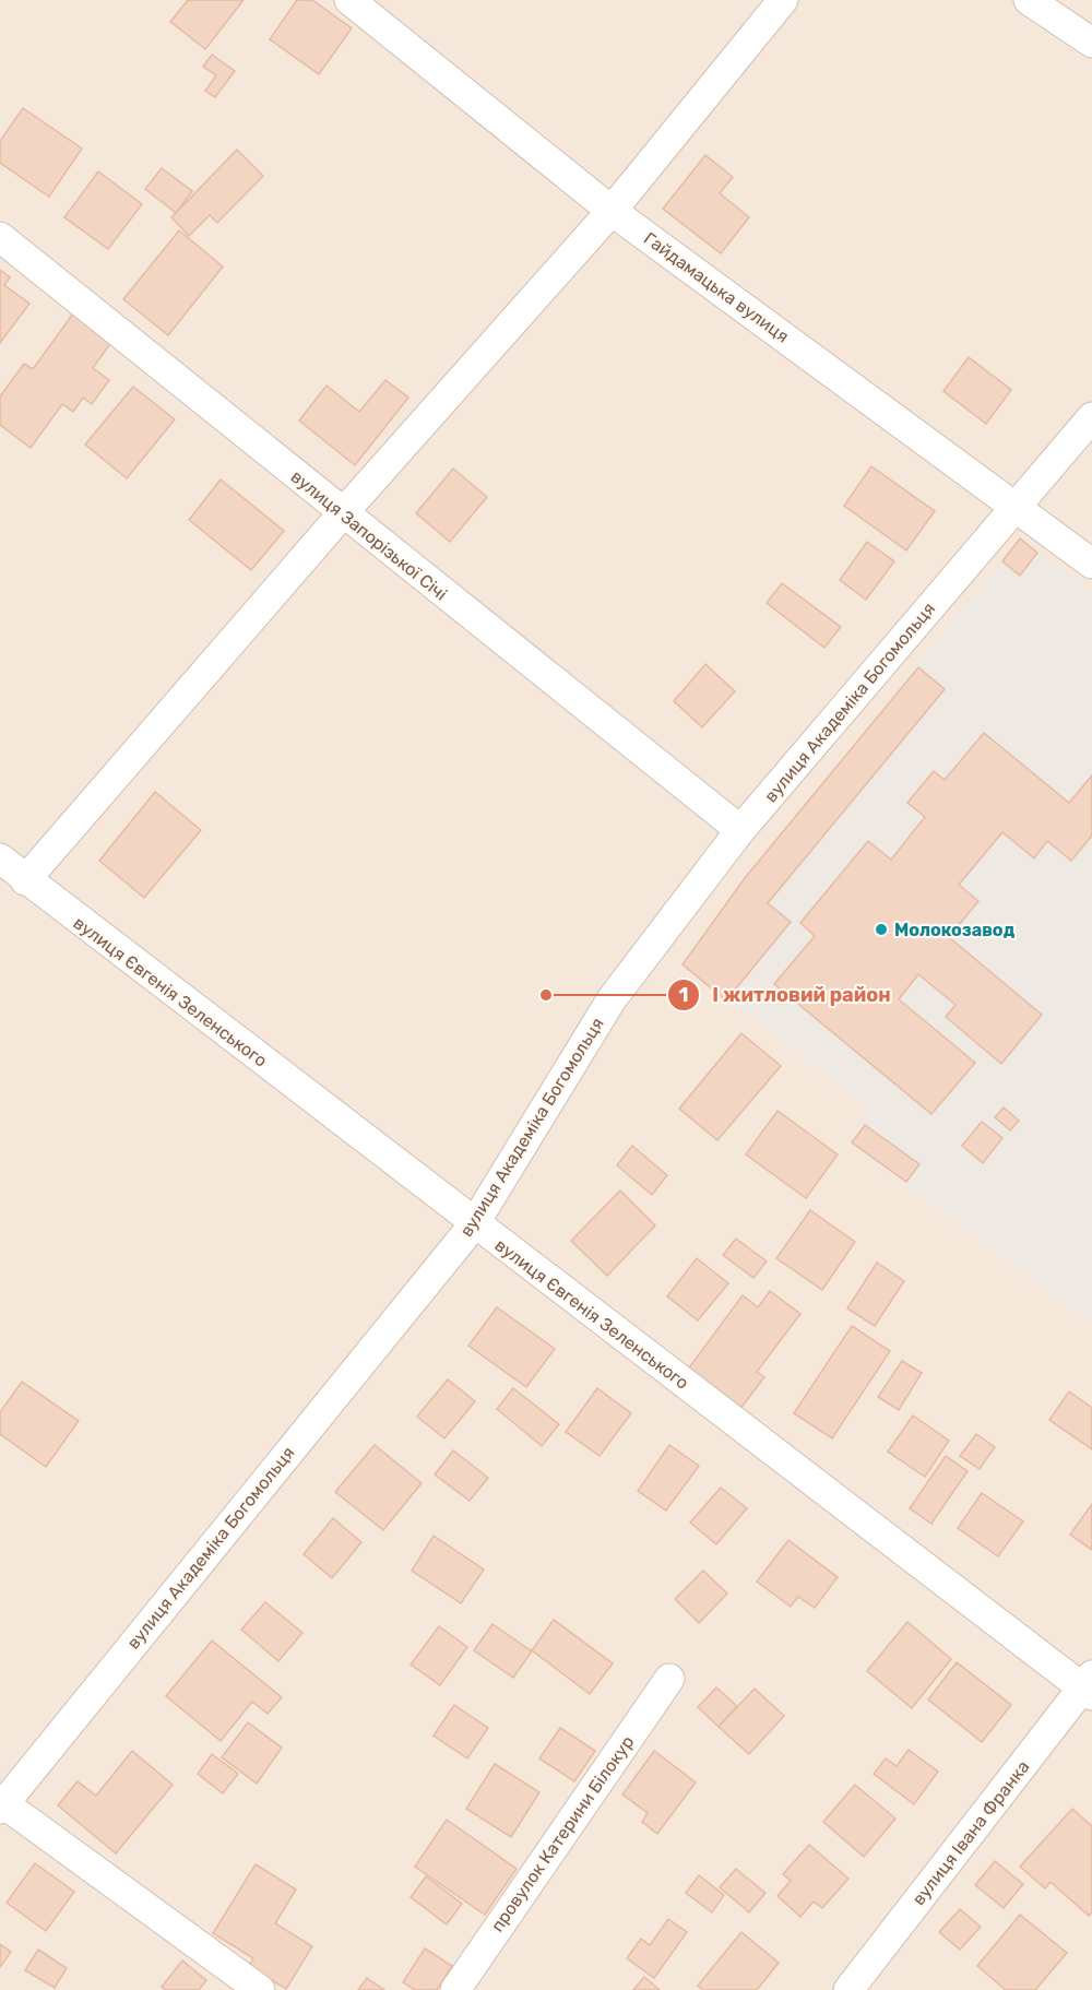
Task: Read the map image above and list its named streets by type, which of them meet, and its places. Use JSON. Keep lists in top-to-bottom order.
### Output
{
  "streets": {
    "street": [
      "Гайдамацька вулиця",
      "вулиця Запорізької Січі",
      "вулиця Академіка Богомольця",
      "вулиця Євгенія Зеленського",
      "вулиця Івана Франка",
      "провулок Катерини Білокур"
    ]
  },
  "crossings": [
    ["Гайдамацька вулиця", "вулиця Академіка Богомольця"],
    ["вулиця Запорізької Січі", "вулиця Академіка Богомольця"],
    ["вулиця Академіка Богомольця", "вулиця Євгенія Зеленського"],
    ["вулиця Євгенія Зеленського", "вулиця Івана Франка"]
  ],
  "places": ["Молокозавод", "I житловий район"]
}
